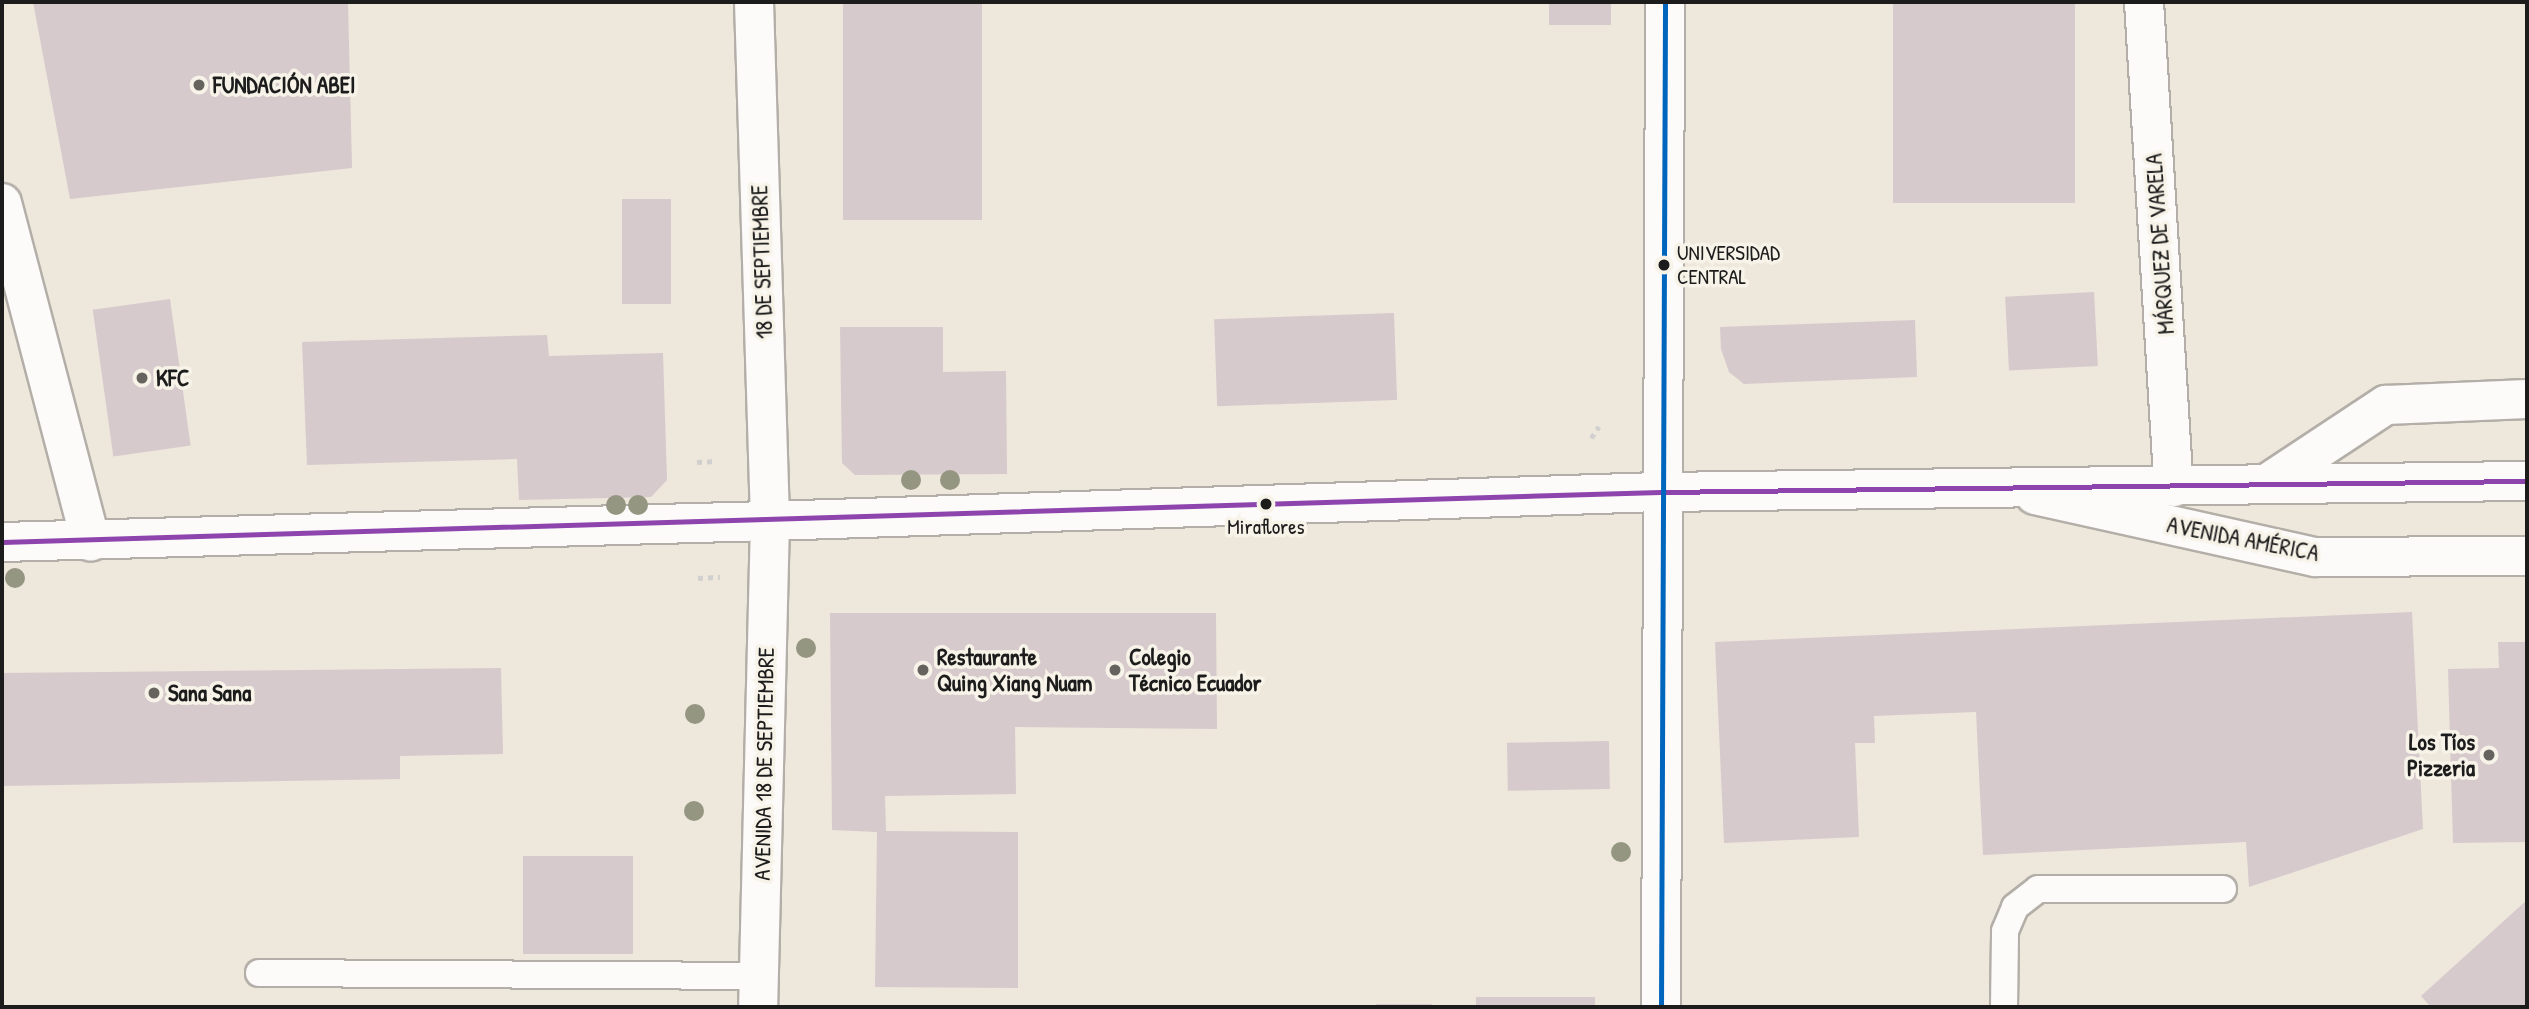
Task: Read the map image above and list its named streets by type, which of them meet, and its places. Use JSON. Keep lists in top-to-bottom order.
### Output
{
  "streets": {
    "street": [
      "MÁRQUEZ DE VARELA",
      "18 DE SEPTIEMBRE",
      "AVENIDA AMÉRICA",
      "AVENIDA 18 DE SEPTIEMBRE"
    ]
  },
  "crossings": [
    ["MÁRQUEZ DE VARELA", "AVENIDA AMÉRICA"],
    ["18 DE SEPTIEMBRE", "AVENIDA AMÉRICA"],
    ["18 DE SEPTIEMBRE", "AVENIDA 18 DE SEPTIEMBRE"],
    ["AVENIDA AMÉRICA", "AVENIDA 18 DE SEPTIEMBRE"]
  ],
  "places": [
    "FUNDACIÓN ABEI",
    "UNIVERSIDAD CENTRAL",
    "KFC",
    "Miraflores",
    "Restaurante Quing Xiang Nuam",
    "Colegio Técnico Ecuador",
    "Sana Sana",
    "Los Tíos Pizzeria"
  ]
}
